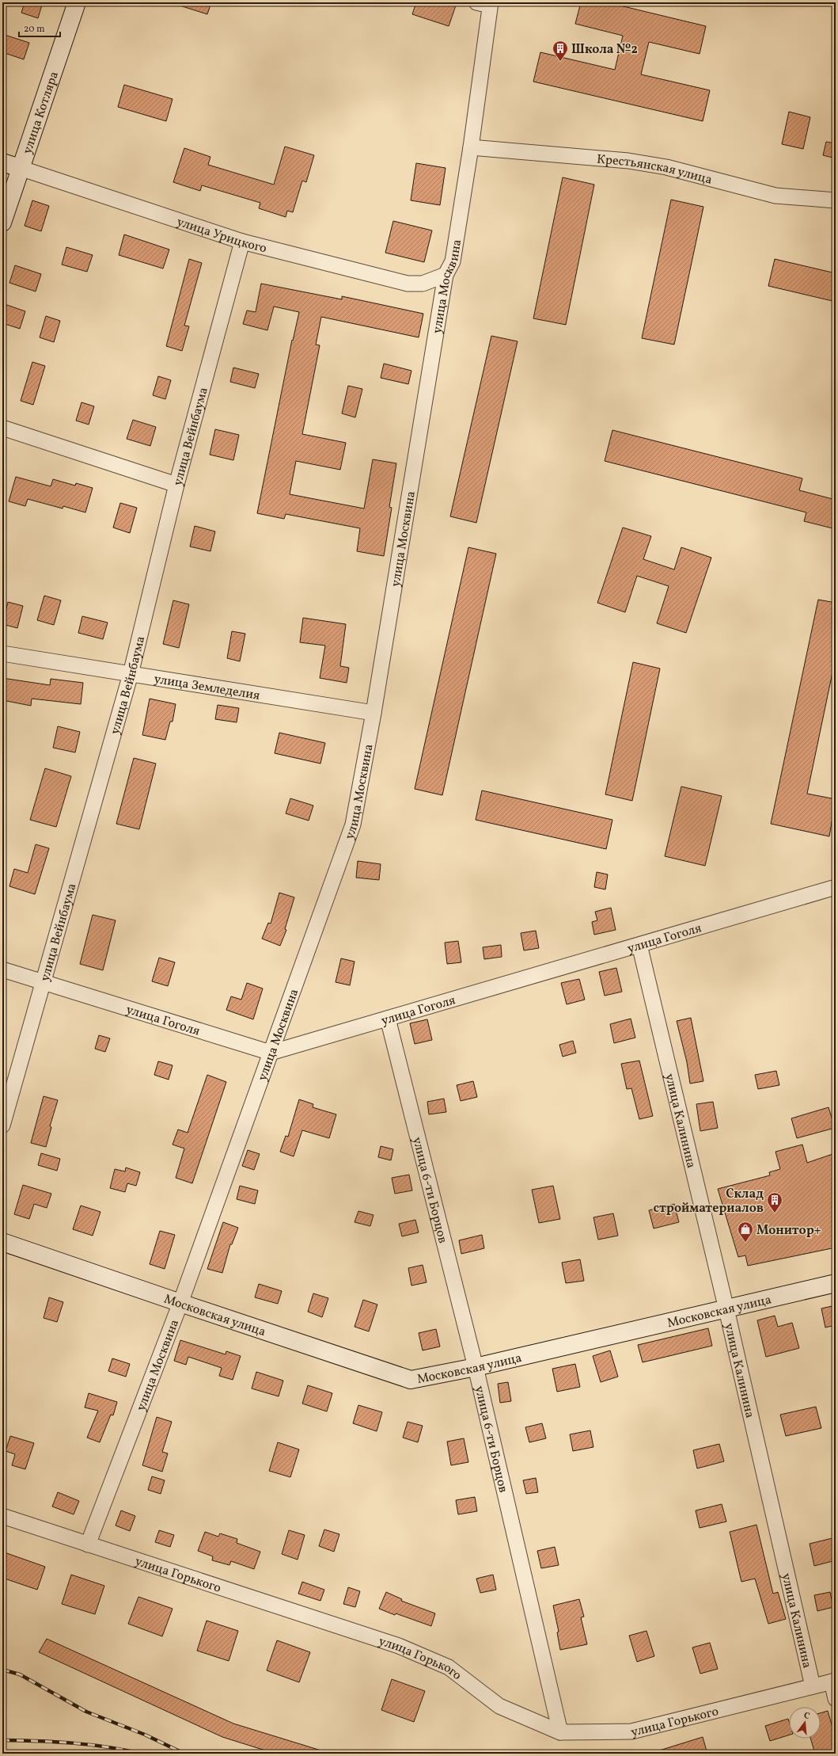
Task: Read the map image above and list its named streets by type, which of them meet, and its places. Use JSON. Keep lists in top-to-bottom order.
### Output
{
  "streets": {
    "street": [
      "улица Котляра",
      "Крестьянская улица",
      "улица Урицкого",
      "улица Москвина",
      "улица Вейнбаума",
      "улица Земледелия",
      "улица Гоголя",
      "улица Калинина",
      "улица 6-ти Борцов",
      "Московская улица",
      "улица Горького"
    ]
  },
  "crossings": [
    ["улица Котляра", "улица Урицкого"],
    ["Крестьянская улица", "улица Москвина"],
    ["улица Урицкого", "улица Москвина"],
    ["улица Урицкого", "улица Вейнбаума"],
    ["улица Москвина", "улица Земледелия"],
    ["улица Москвина", "улица Гоголя"],
    ["улица Москвина", "Московская улица"],
    ["улица Москвина", "улица Горького"],
    ["улица Вейнбаума", "улица Земледелия"],
    ["улица Вейнбаума", "улица Гоголя"],
    ["улица Гоголя", "улица Калинина"],
    ["улица Гоголя", "улица 6-ти Борцов"],
    ["улица Калинина", "Московская улица"],
    ["улица Калинина", "улица Горького"],
    ["улица 6-ти Борцов", "Московская улица"],
    ["улица 6-ти Борцов", "улица Горького"]
  ],
  "places": {
    "building": ["Школа №2", "Склад стройматериалов"],
    "shop": ["Монитор+"]
  },
  "scale_bar": "20 m",
  "north": "top"
}
